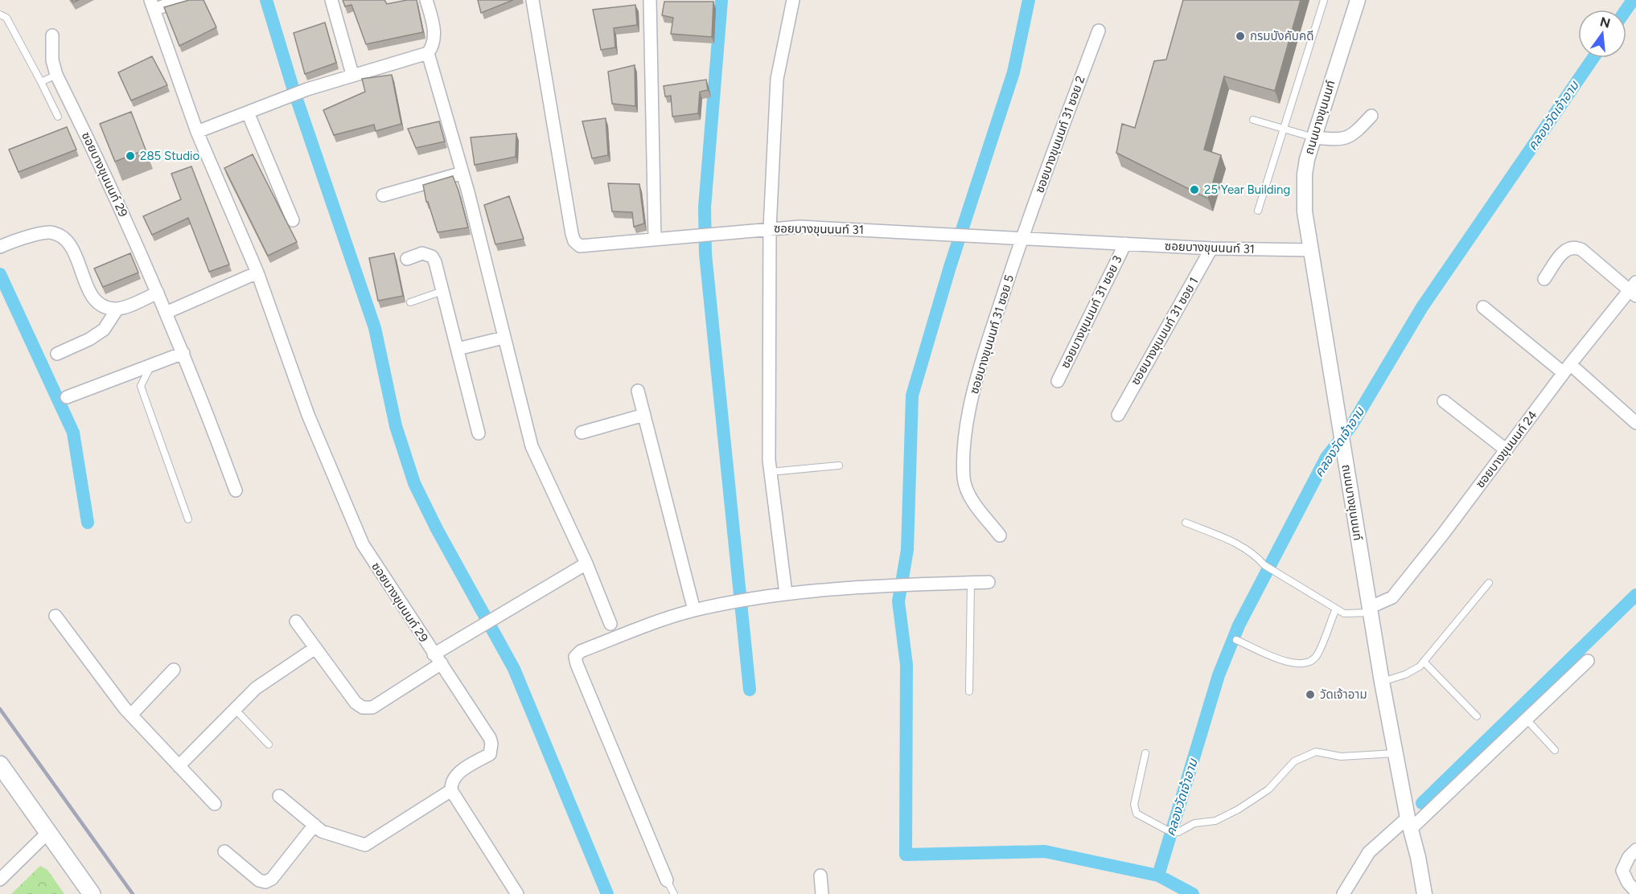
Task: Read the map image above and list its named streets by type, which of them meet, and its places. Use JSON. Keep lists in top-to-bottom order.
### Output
{
  "streets": {
    "street": [
      "ถนนบางขุนนนท์",
      "ซอยบางขุนนนท์ 31 ซอย 2",
      "ซอยบางขุนนนท์ 29",
      "ซอยบางขุนนนท์ 31",
      "ซอยบางขุนนนท์ 31 ซอย 3",
      "ซอยบางขุนนนท์ 31 ซอย 1",
      "ซอยบางขุนนนท์ 31 ซอย 5",
      "ซอยบางขุนนนท์ 24"
    ]
  },
  "crossings": [
    ["ถนนบางขุนนนท์", "ซอยบางขุนนนท์ 31"],
    ["ถนนบางขุนนนท์", "ซอยบางขุนนนท์ 24"],
    ["ซอยบางขุนนนท์ 31 ซอย 2", "ซอยบางขุนนนท์ 31"],
    ["ซอยบางขุนนนท์ 31 ซอย 2", "ซอยบางขุนนนท์ 31 ซอย 5"],
    ["ซอยบางขุนนนท์ 31", "ซอยบางขุนนนท์ 31 ซอย 3"],
    ["ซอยบางขุนนนท์ 31", "ซอยบางขุนนนท์ 31 ซอย 1"],
    ["ซอยบางขุนนนท์ 31", "ซอยบางขุนนนท์ 31 ซอย 5"]
  ],
  "water": ["คลองวัดเจ้าอาม"],
  "places": [
    "กรมบังคับคดี",
    "285 Studio",
    "25 Year Building",
    "วัดเจ้าอาม"
  ],
  "north": "top"
}
